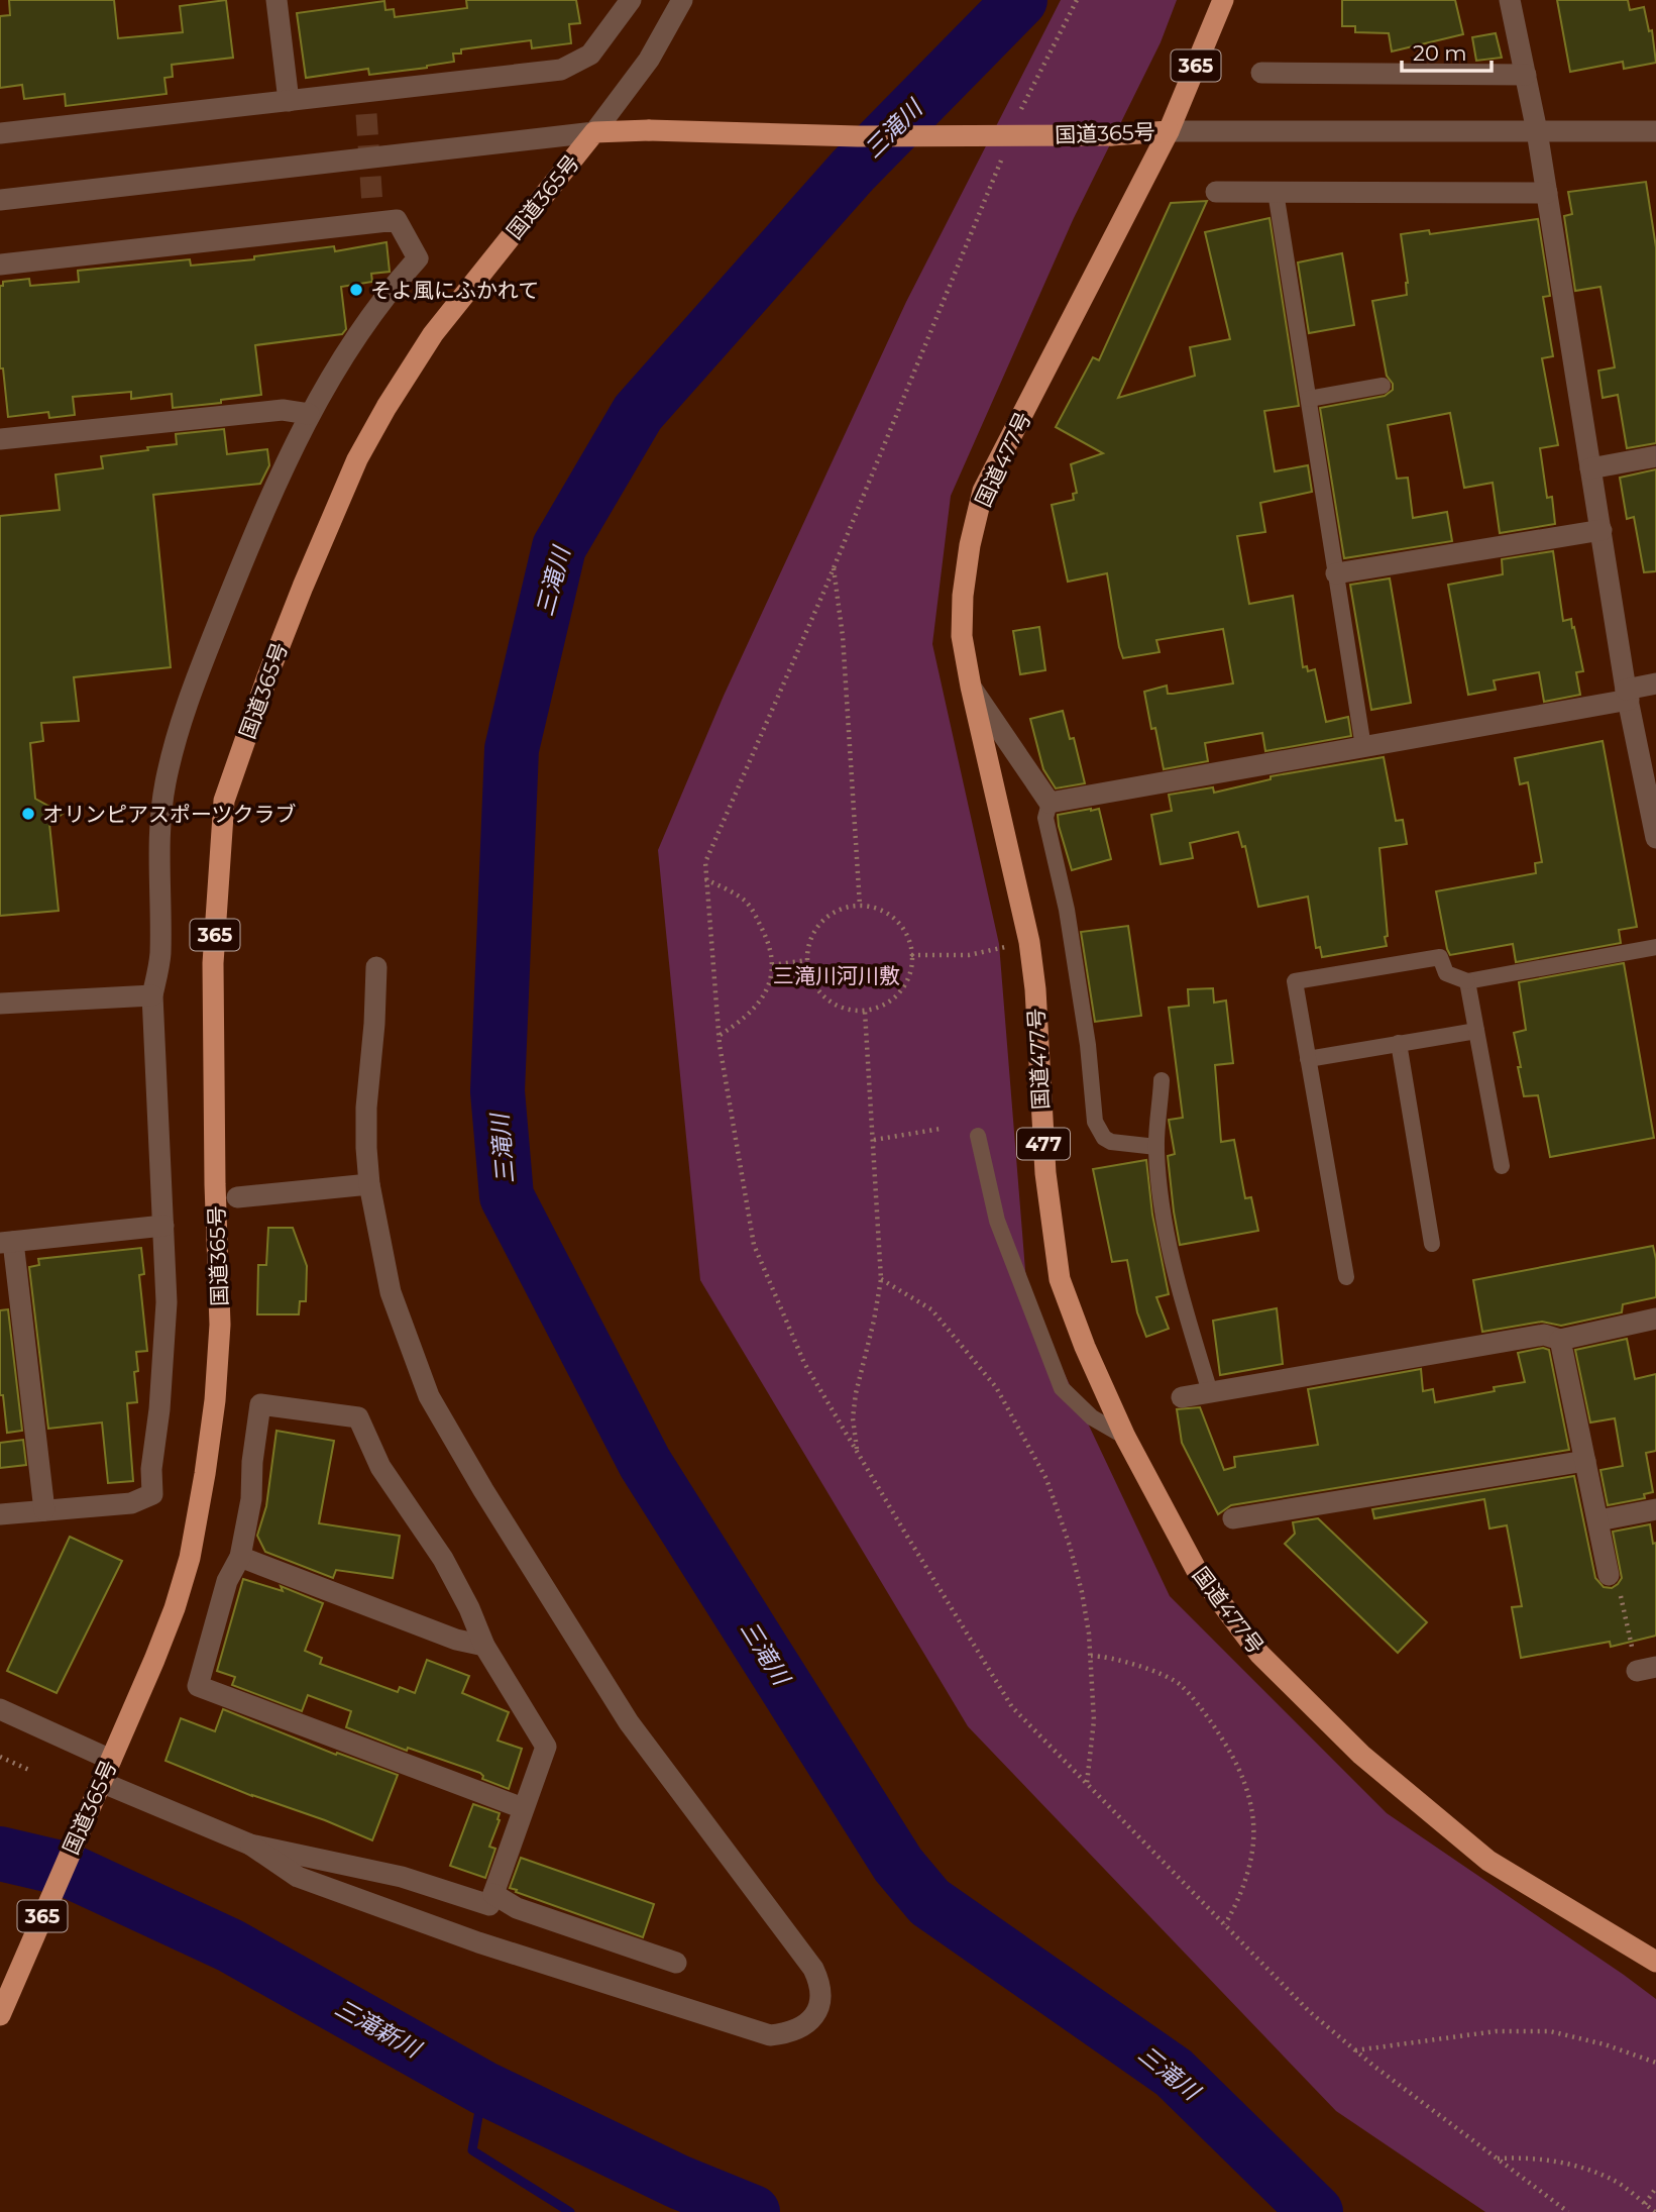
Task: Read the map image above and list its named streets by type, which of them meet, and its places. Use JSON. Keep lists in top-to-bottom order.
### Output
{
  "streets": {
    "highway": [
      "365",
      "国道365号",
      "国道477号",
      "477"
    ]
  },
  "crossings": [
    ["国道365号", "国道477号"]
  ],
  "water": ["三滝川", "三滝新川"],
  "parks": ["三滝川河川敷"],
  "places": ["そよ風にふかれて", "オリンピアスポーツクラブ"],
  "scale_bar": "20 m"
}
